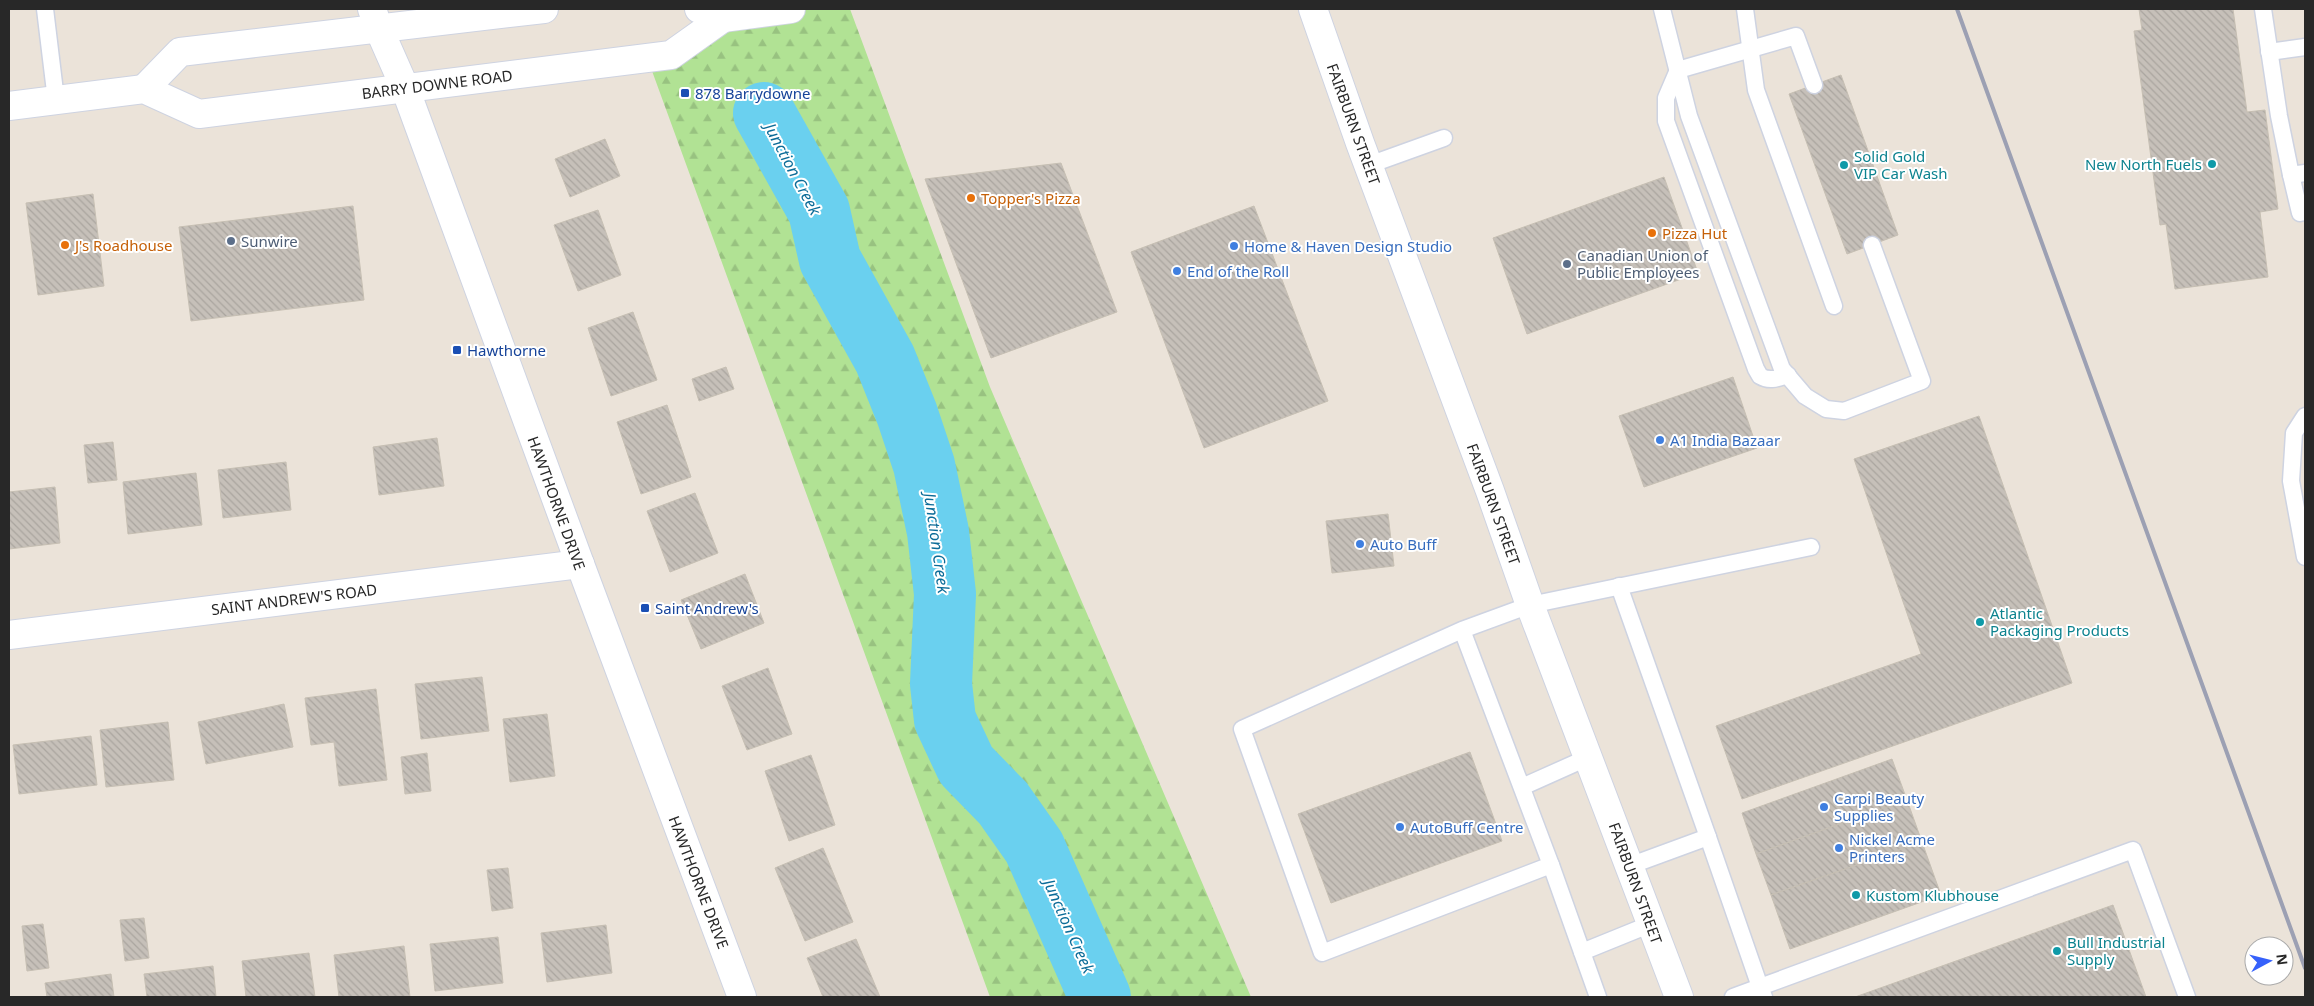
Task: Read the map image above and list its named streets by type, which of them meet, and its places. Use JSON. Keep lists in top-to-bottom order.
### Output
{
  "streets": {
    "street": [
      "BARRY DOWNE ROAD",
      "FAIRBURN STREET",
      "HAWTHORNE DRIVE",
      "SAINT ANDREW'S ROAD"
    ]
  },
  "crossings": [
    ["BARRY DOWNE ROAD", "HAWTHORNE DRIVE"],
    ["HAWTHORNE DRIVE", "SAINT ANDREW'S ROAD"]
  ],
  "water": ["Junction Creek"],
  "places": {
    "transit": ["878 Barrydowne", "Hawthorne", "Saint Andrew's"],
    "other": [
      "New North Fuels",
      "Solid Gold VIP Car Wash",
      "Topper's Pizza",
      "Pizza Hut",
      "Sunwire",
      "J's Roadhouse",
      "Home & Haven Design Studio",
      "Canadian Union of Public Employees",
      "End of the Roll",
      "A1 India Bazaar",
      "Auto Buff",
      "Atlantic Packaging Products",
      "Carpi Beauty Supplies",
      "AutoBuff Centre",
      "Nickel Acme Printers",
      "Kustom Klubhouse",
      "Bull Industrial Supply"
    ]
  },
  "north": "right"
}
